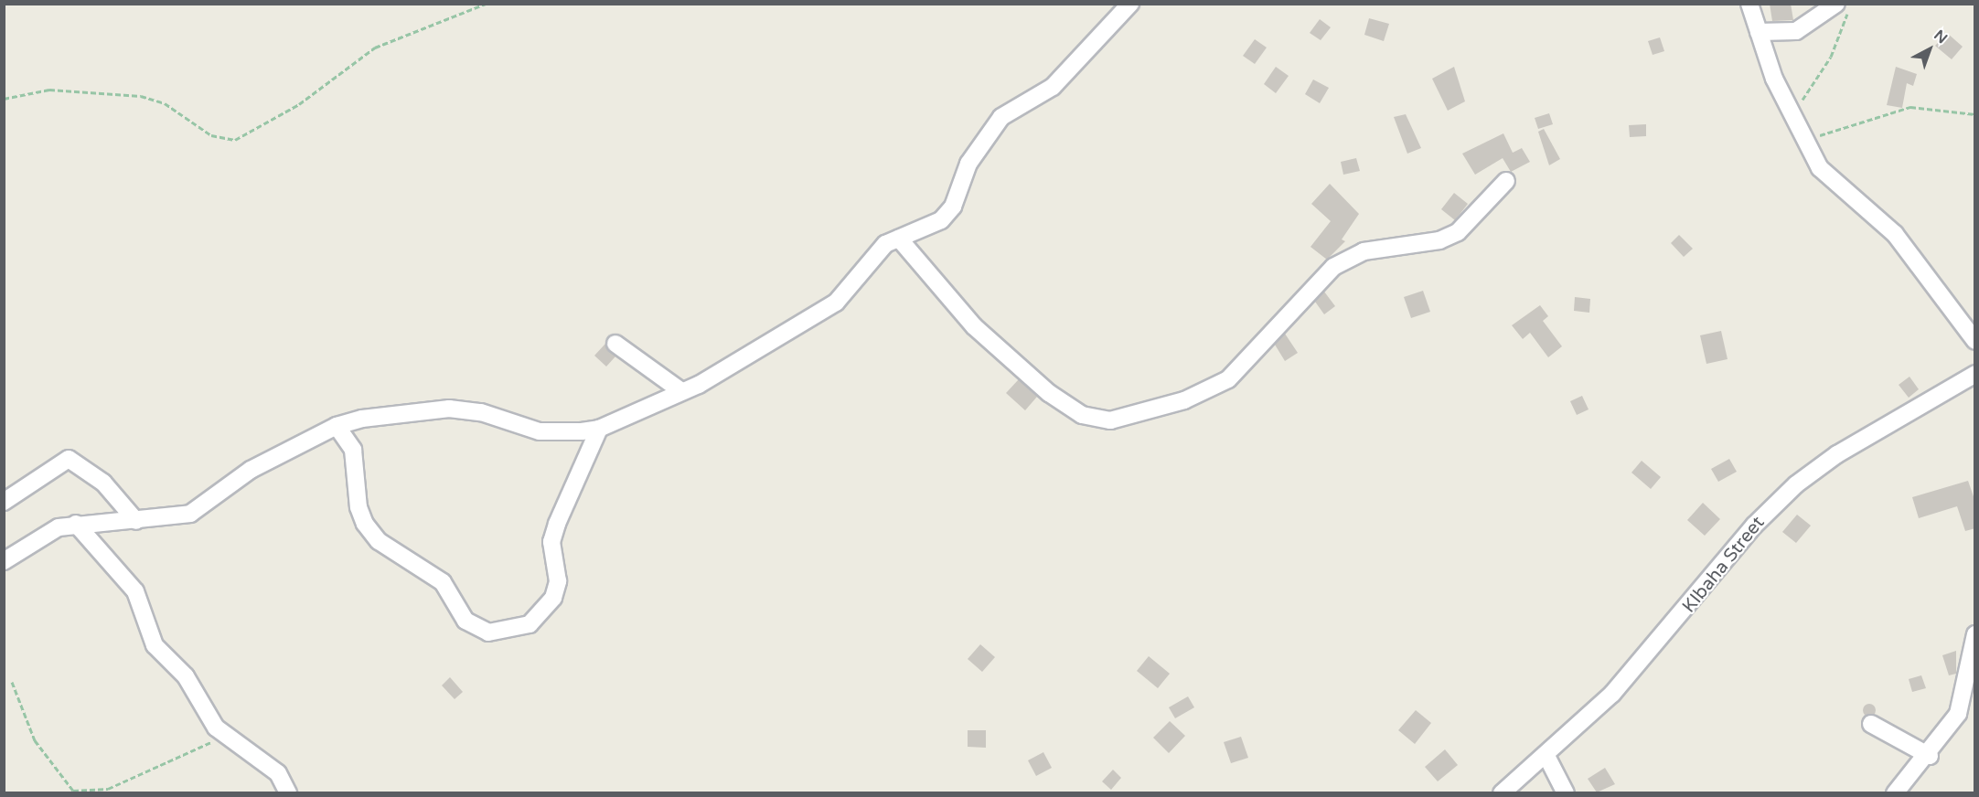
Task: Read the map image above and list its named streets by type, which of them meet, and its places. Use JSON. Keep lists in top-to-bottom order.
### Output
{
  "streets": {
    "street": ["KIbaha Street"]
  },
  "north": "top right"
}
